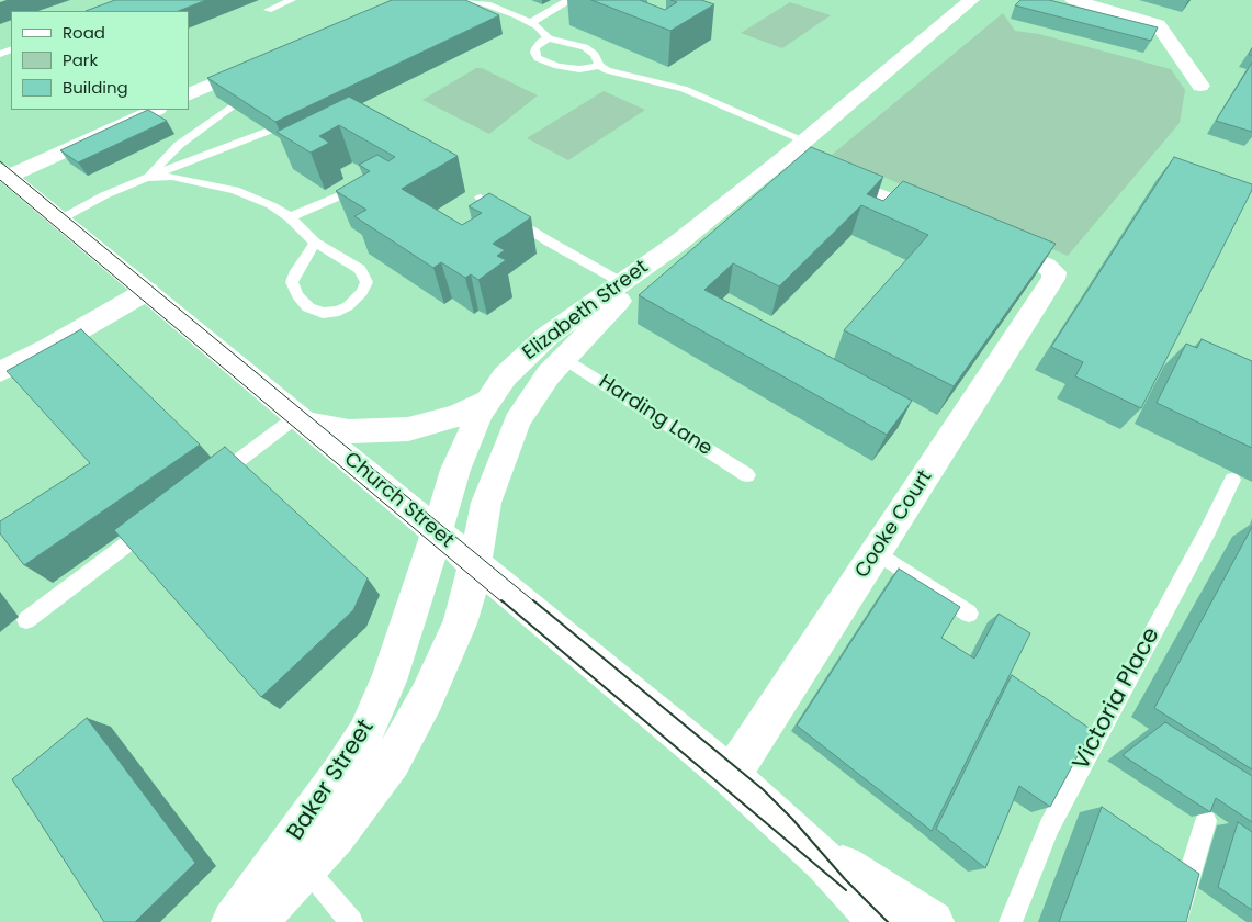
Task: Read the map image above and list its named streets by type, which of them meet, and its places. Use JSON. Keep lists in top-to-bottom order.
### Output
{
  "streets": {
    "street": [
      "Elizabeth Street",
      "Church Street",
      "Cooke Court",
      "Baker Street"
    ],
    "lane": ["Harding Lane", "Victoria Place"]
  },
  "crossings": [
    ["Elizabeth Street", "Harding Lane"],
    ["Elizabeth Street", "Church Street"],
    ["Elizabeth Street", "Baker Street"],
    ["Church Street", "Cooke Court"],
    ["Church Street", "Baker Street"]
  ],
  "legend": ["Road", "Park", "Building"]
}
